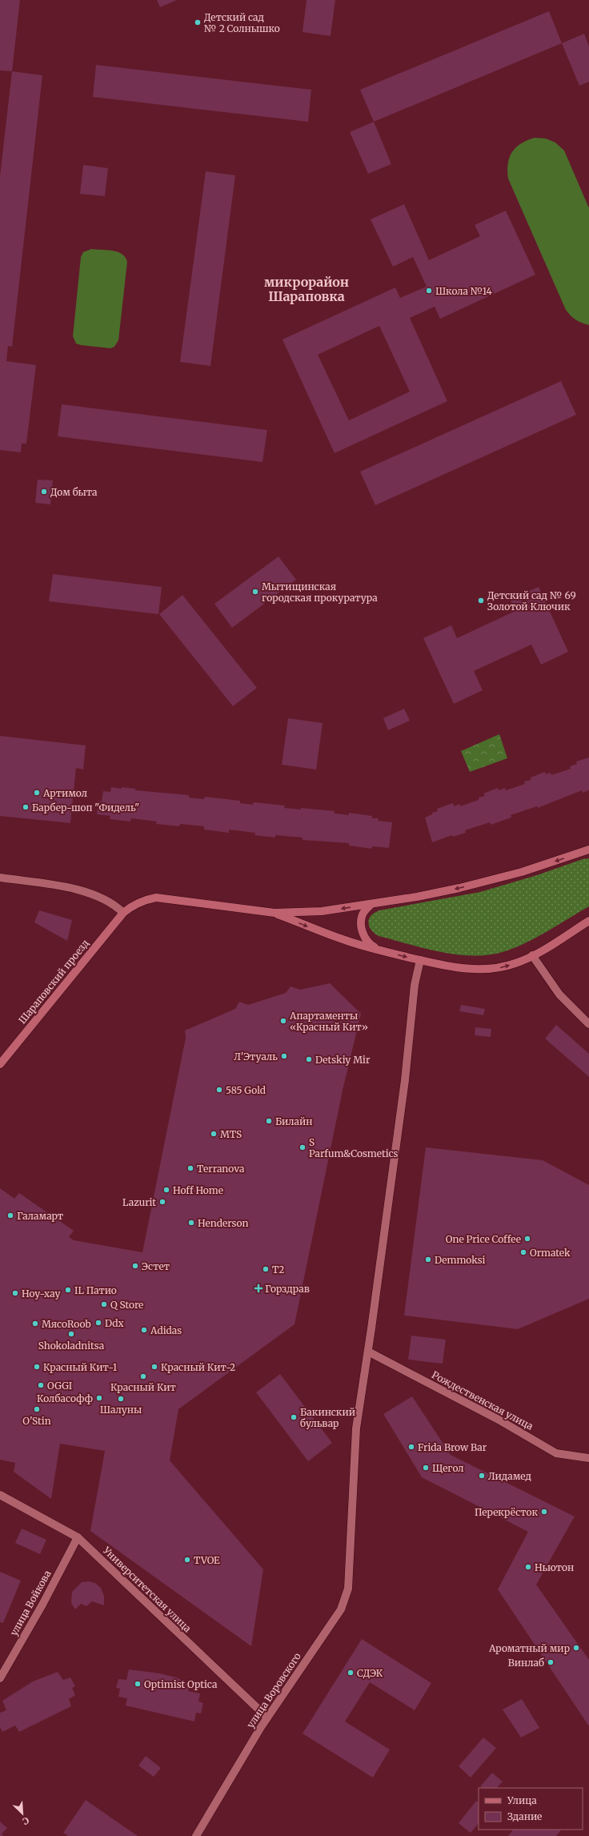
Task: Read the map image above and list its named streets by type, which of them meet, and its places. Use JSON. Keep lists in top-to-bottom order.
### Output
{
  "streets": {
    "main road": ["Шараповский проезд"],
    "street": [
      "Рождественская улица",
      "Университетская улица",
      "улица Войкова",
      "улица Воровского"
    ]
  },
  "crossings": [
    ["Рождественская улица", "улица Воровского"],
    ["Университетская улица", "улица Войкова"],
    ["Университетская улица", "улица Воровского"]
  ],
  "districts": ["микрорайон Шараповка"],
  "places": {
    "other": [
      "Детский сад № 2 Солнышко",
      "Школа №14",
      "Дом быта",
      "Мытищинская городская прокуратура",
      "Детский сад № 69 Золотой Ключик",
      "Артимол",
      "Барбер-шоп \"Фидель\"",
      "Апартаменты «Красный Кит»",
      "Л'Этуаль",
      "Detskiy Mir",
      "585 Gold",
      "Билайн",
      "MTS",
      "S Parfum&Cosmetics",
      "Terranova",
      "Hoff Home",
      "Lazurit",
      "Галамарт",
      "Henderson",
      "One Price Coffee",
      "Ormatek",
      "Demmoksi",
      "Эстет",
      "T2",
      "IL Патио",
      "Ноу-хау",
      "Q Store",
      "Ddx",
      "МясоRoob",
      "Adidas",
      "Shokoladnitsa",
      "Красный Кит-1",
      "Красный Кит-2",
      "Красный Кит",
      "OGGI",
      "Колбасофф",
      "Шалуны",
      "O'Stin",
      "Бакинский бульвар",
      "Frida Brow Bar",
      "Щегол",
      "Лидамед",
      "Перекрёсток",
      "TVOE",
      "Ньютон",
      "Ароматный мир",
      "Винлаб",
      "СДЭК",
      "Optimist Optica"
    ],
    "health": ["Горздрав"]
  },
  "legend": ["Улица", "Здание"],
  "north": "bottom right"
}
